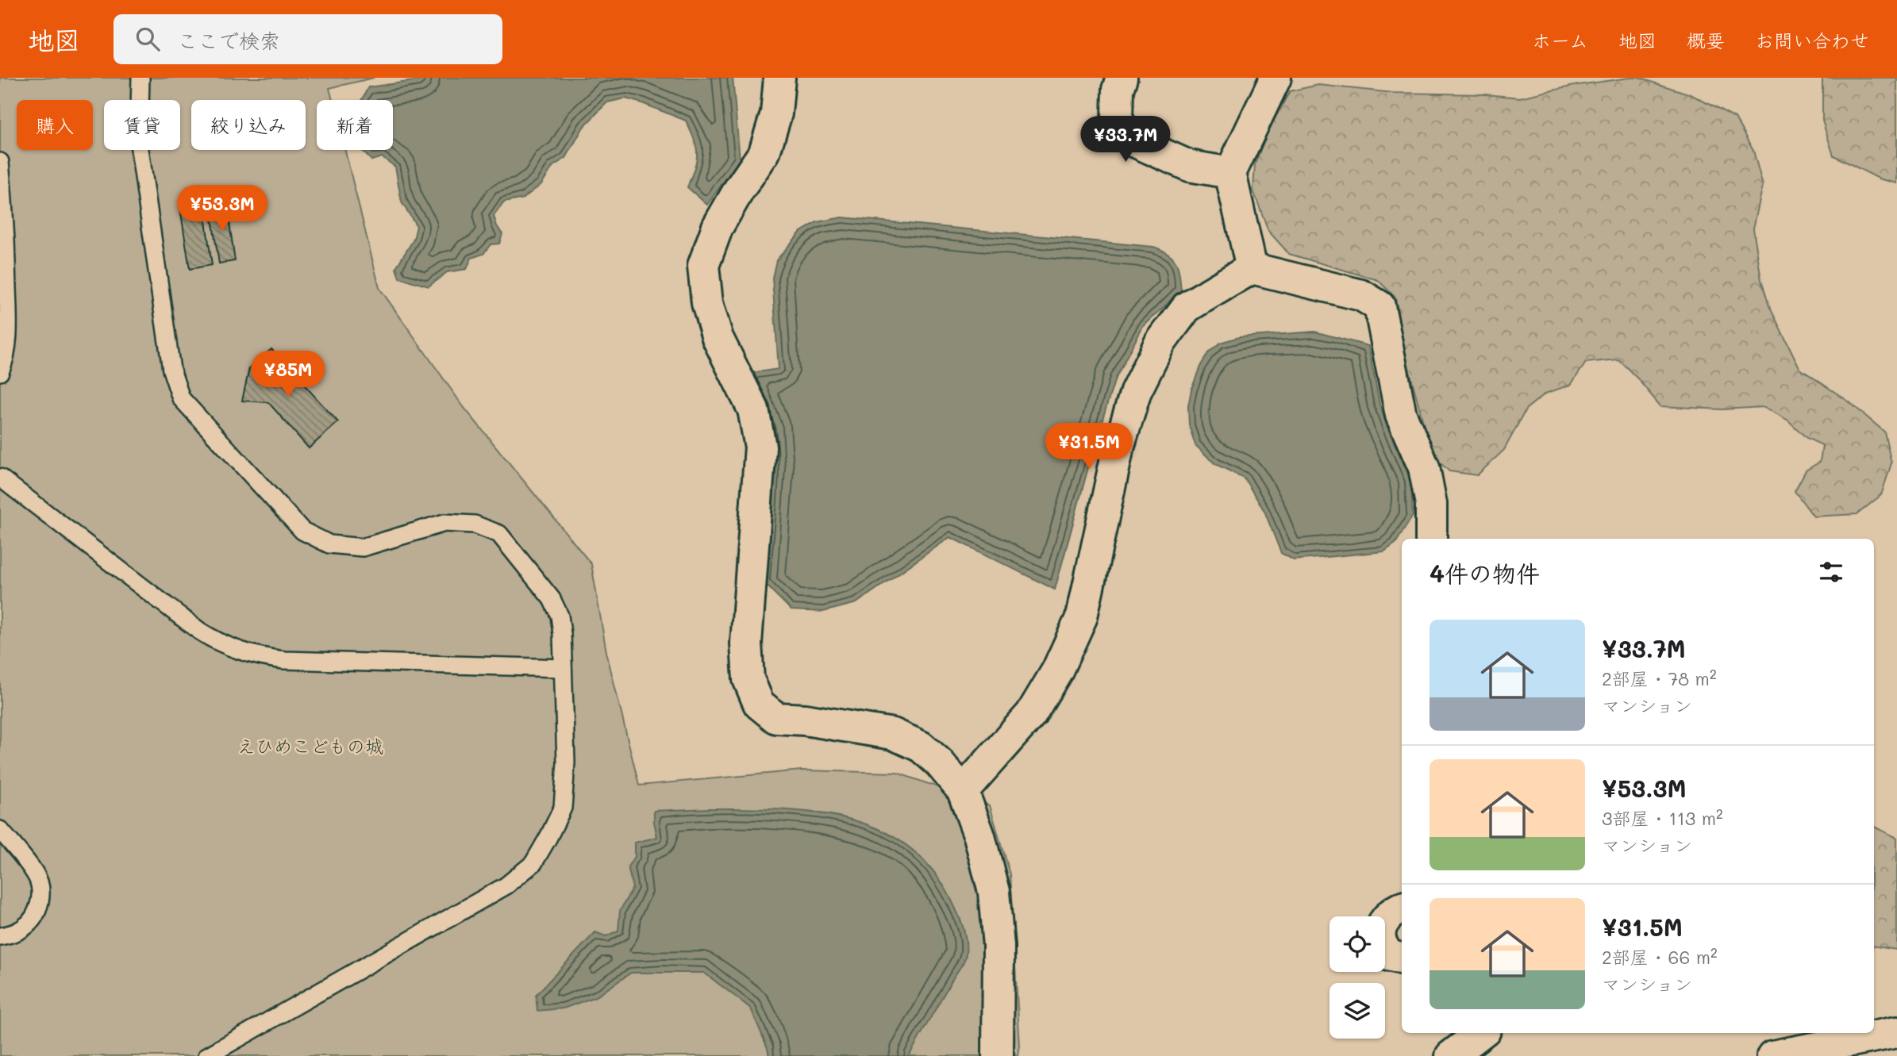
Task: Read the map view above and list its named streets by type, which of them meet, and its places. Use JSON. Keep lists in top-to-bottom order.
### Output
{
  "parks": ["えひめこどもの城"],
  "page": {
    "header": "地図",
    "search": "ここで検索",
    "nav": [
      "ホーム",
      "地図",
      "概要",
      "お問い合わせ"
    ],
    "chip": [
      "購入",
      "賃貸",
      "絞り込み",
      "新着"
    ],
    "price": [
      "¥33.7M",
      "¥53.3M",
      "¥85M",
      "¥31.5M"
    ],
    "heading": "4件の物件",
    "list": [
      {
        "name": "¥33.7M",
        "note": "2部屋 · 78 m² · マンション"
      },
      {
        "name": "¥53.3M",
        "note": "3部屋 · 113 m² · マンション"
      },
      {
        "name": "¥31.5M",
        "note": "2部屋 · 66 m² · マンション"
      }
    ]
  }
}
